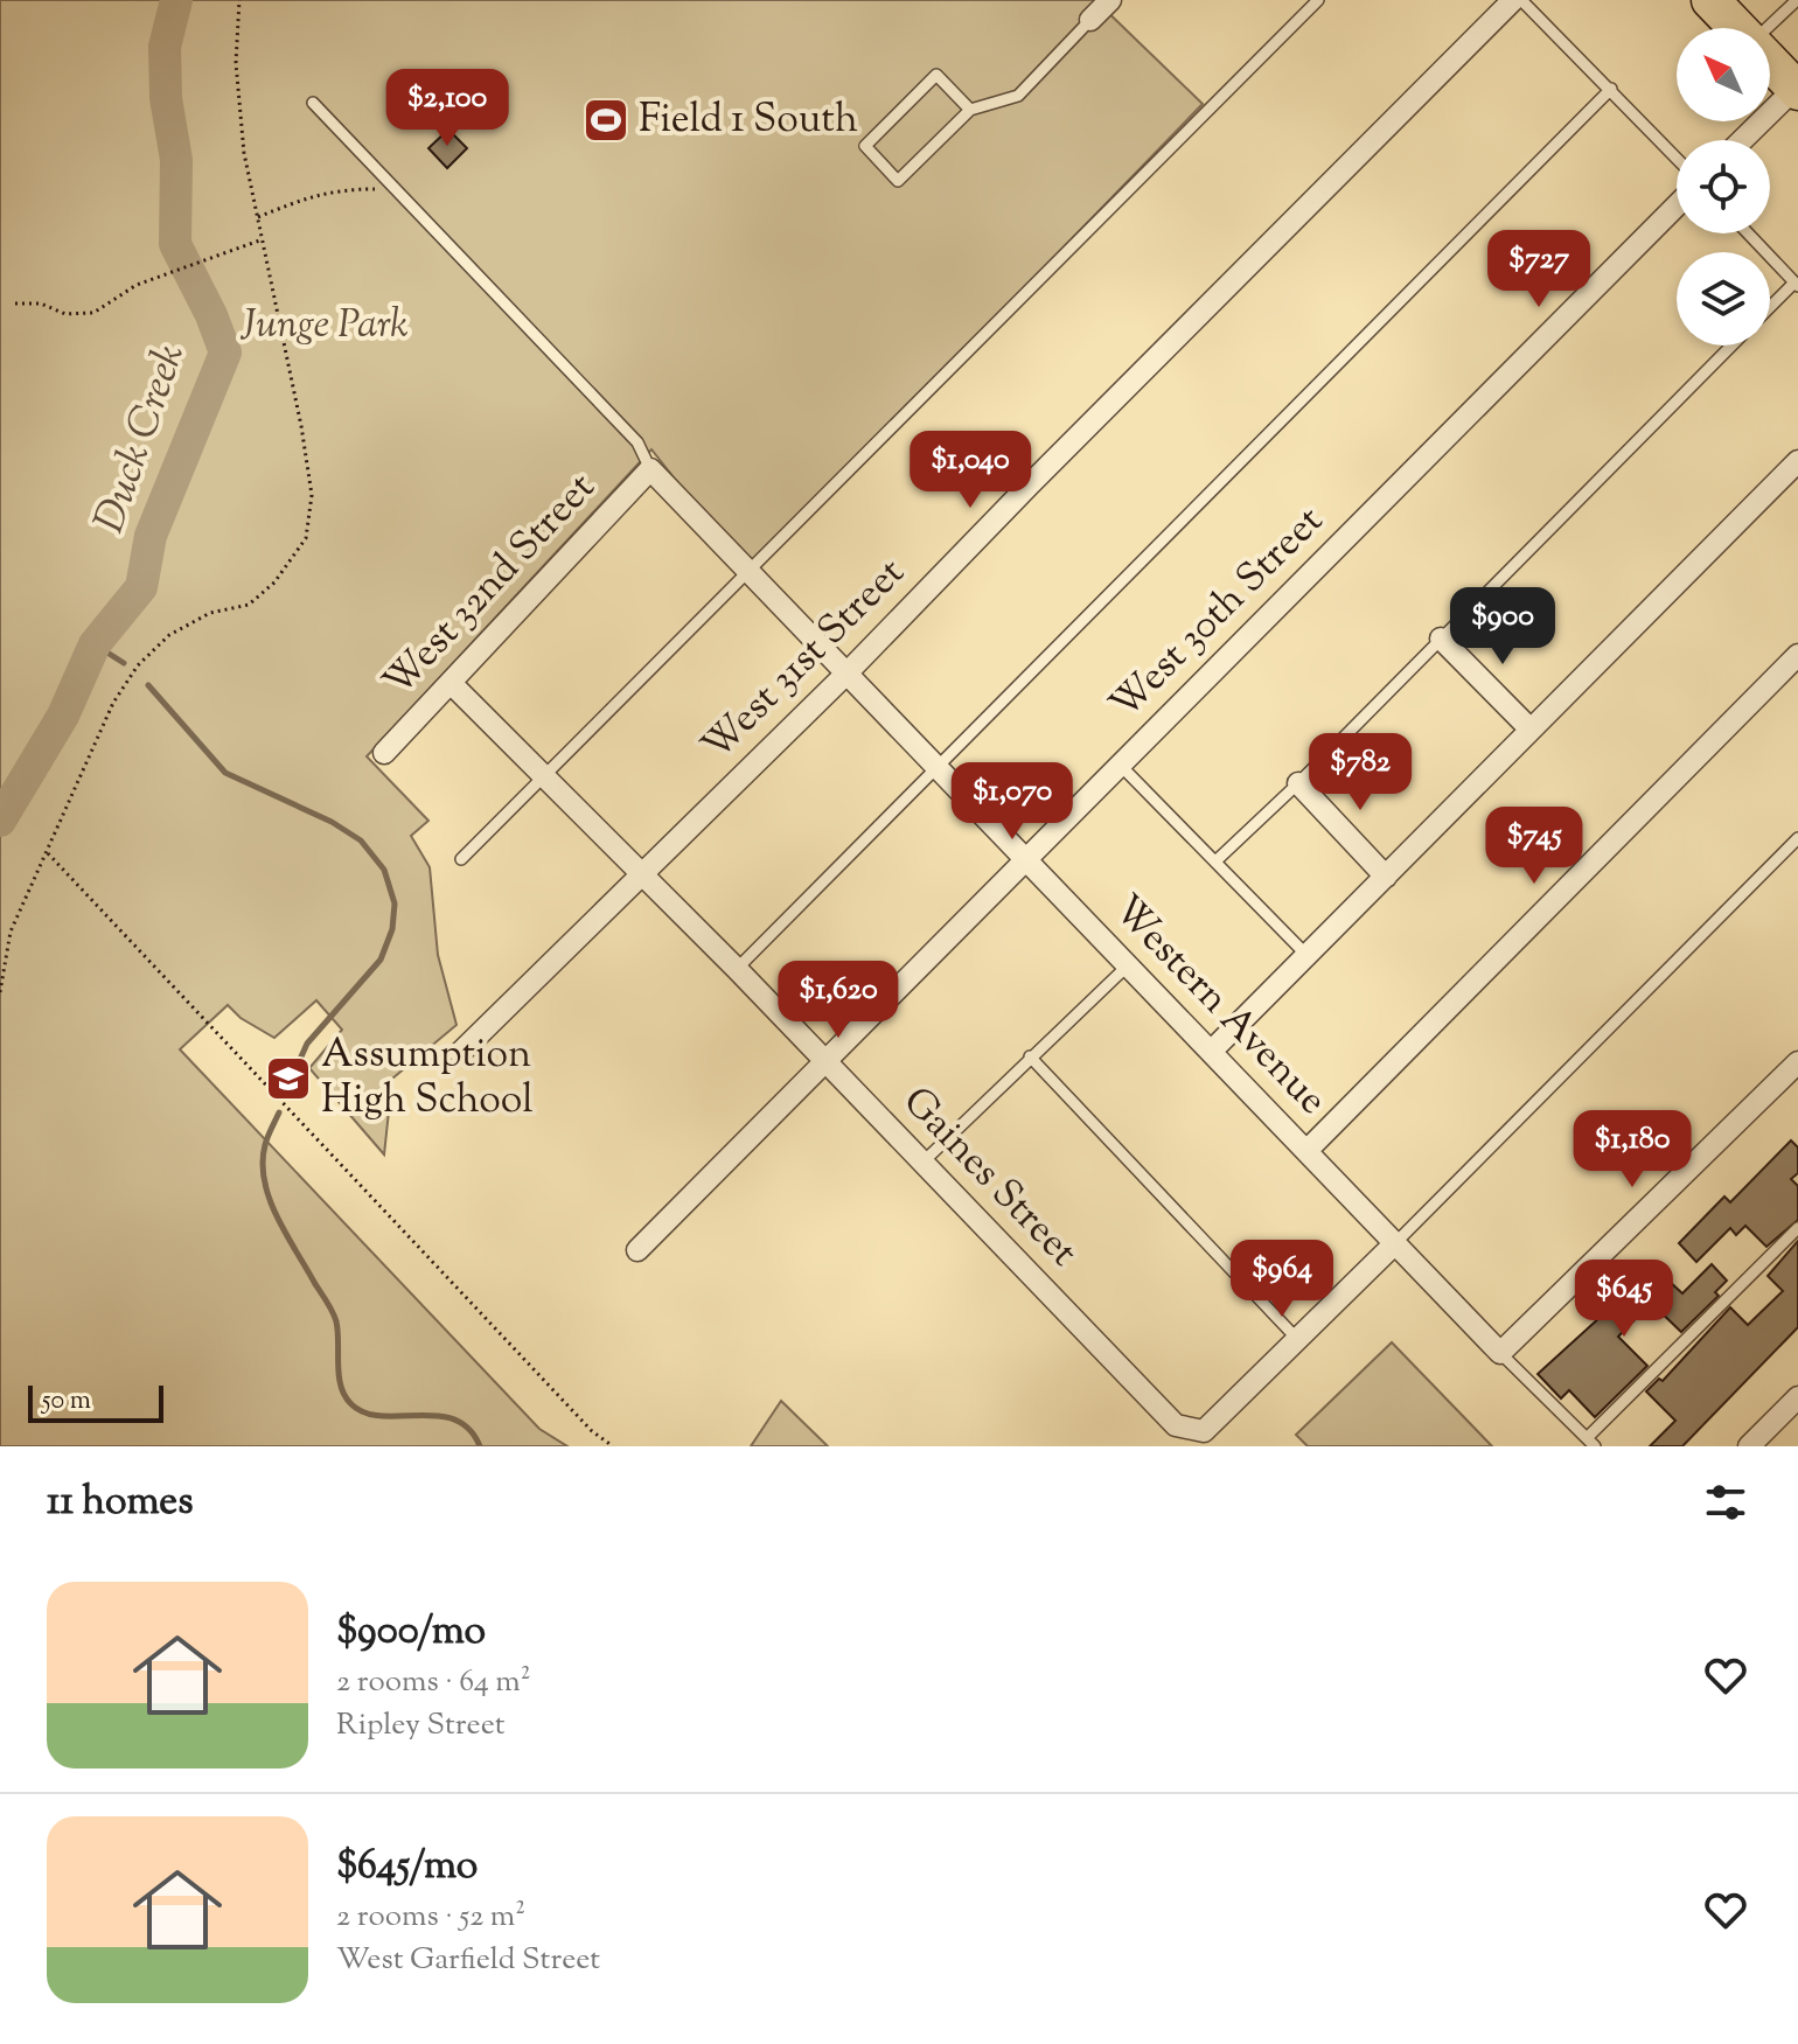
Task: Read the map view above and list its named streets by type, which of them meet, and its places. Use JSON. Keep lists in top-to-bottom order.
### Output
{
  "streets": {
    "street": [
      "West 32nd Street",
      "West 30th Street",
      "West 31st Street",
      "Western Avenue",
      "Gaines Street"
    ]
  },
  "crossings": [
    ["West 32nd Street", "Western Avenue"],
    ["West 32nd Street", "Gaines Street"],
    ["West 30th Street", "Western Avenue"],
    ["West 30th Street", "Gaines Street"],
    ["West 31st Street", "Western Avenue"],
    ["West 31st Street", "Gaines Street"]
  ],
  "water": ["Duck Creek"],
  "parks": ["Junge Park"],
  "places": {
    "sports": ["Field 1 South"],
    "school or university": ["Assumption High School"]
  },
  "scale_bar": "50 m",
  "north": "top left",
  "page": {
    "price": [
      "$2,100",
      "$727",
      "$1,040",
      "$900",
      "$782",
      "$1,070",
      "$745",
      "$1,620",
      "$1,180",
      "$964",
      "$645"
    ],
    "scale": "50 m",
    "heading": "11 homes",
    "list": [
      {
        "name": "$900/mo",
        "note": "2 rooms · 64 m² · Ripley Street"
      },
      {
        "name": "$645/mo",
        "note": "2 rooms · 52 m² · West Garfield Street"
      }
    ]
  }
}
